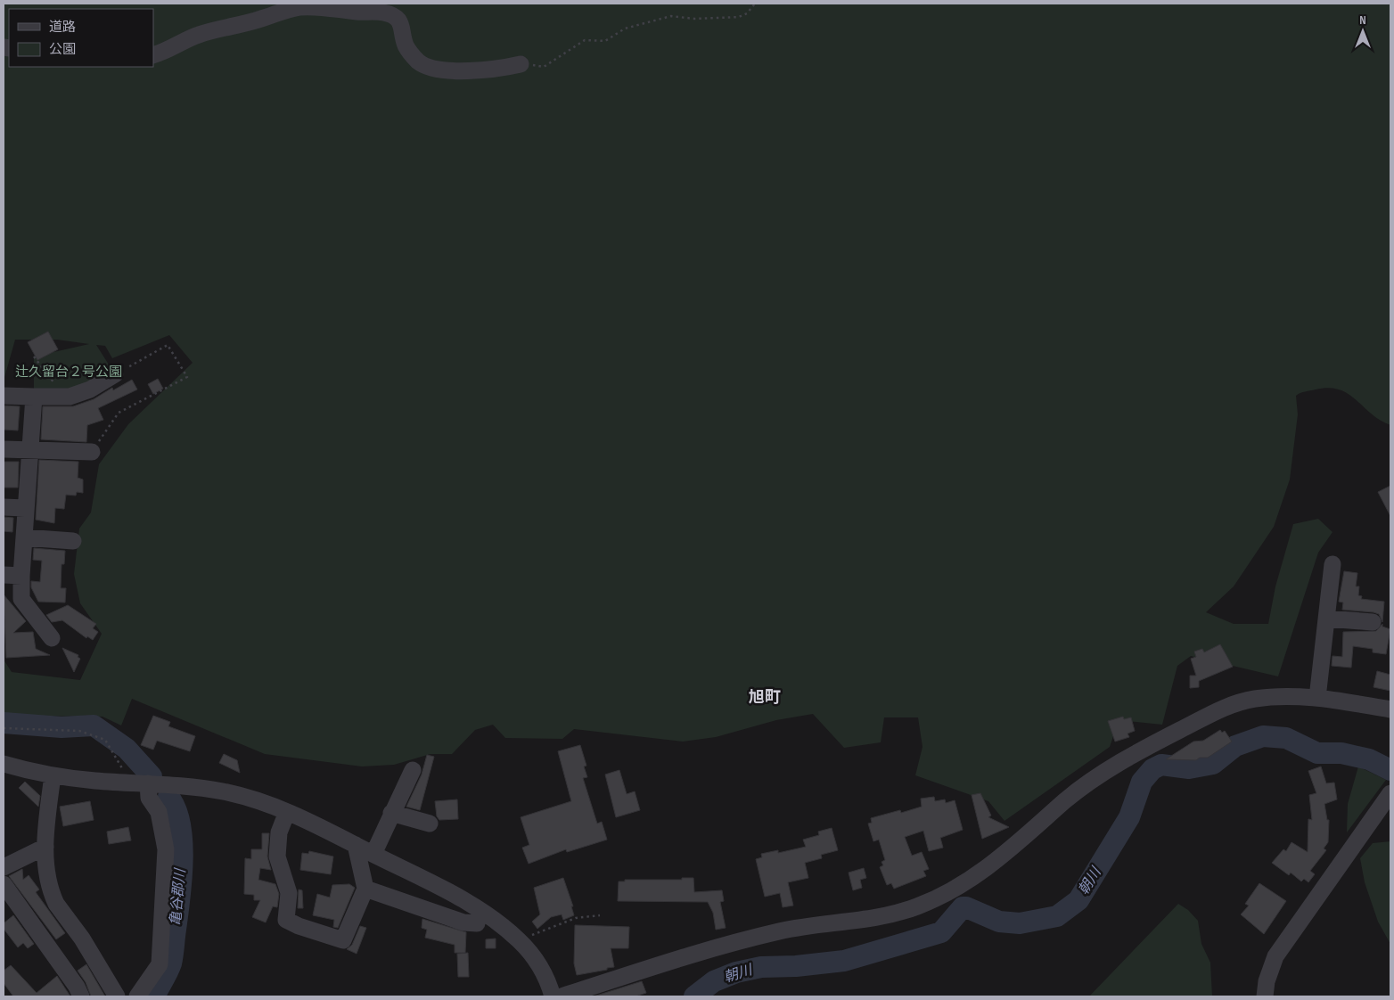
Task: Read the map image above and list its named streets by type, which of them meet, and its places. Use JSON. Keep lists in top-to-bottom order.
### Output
{
  "districts": ["旭町"],
  "water": ["朝川", "亀谷郡川"],
  "parks": ["辻久留台２号公園"],
  "legend": ["道路", "公園"],
  "north": "top"
}
